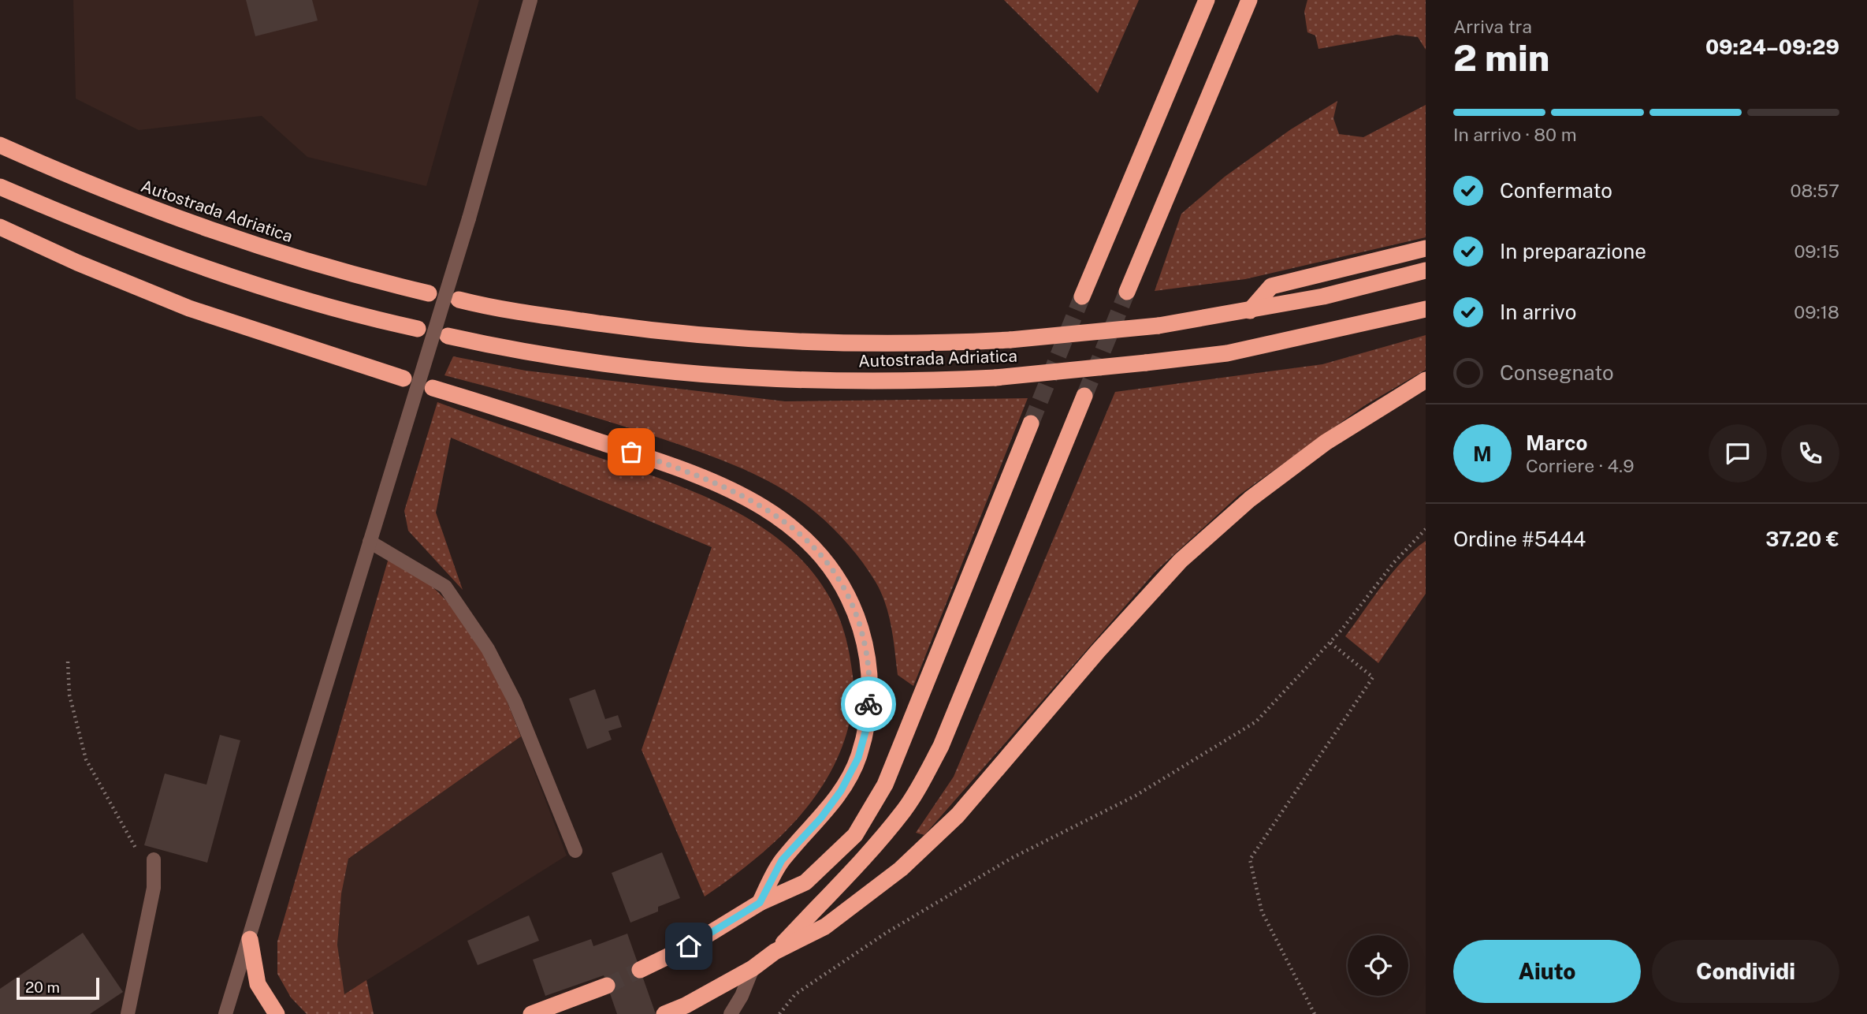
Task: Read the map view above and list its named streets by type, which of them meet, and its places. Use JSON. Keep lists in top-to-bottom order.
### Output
{
  "streets": {
    "highway": ["Autostrada Adriatica"]
  },
  "scale_bar": "20 m",
  "page": {
    "heading": ["2 min", "Arriva tra", "09:24–09:29"],
    "panel": [
      "Marco",
      "Corriere · 4.9",
      "Ordine #5444",
      "37.20 €"
    ],
    "bar": "In arrivo · 80 m",
    "list": [
      ["Confermato", "08:57"],
      ["In preparazione", "09:15"],
      ["In arrivo", "09:18"],
      "Consegnato"
    ],
    "round": "M",
    "buttons": ["Aiuto", "Condividi"],
    "scale": "20 m"
  }
}
